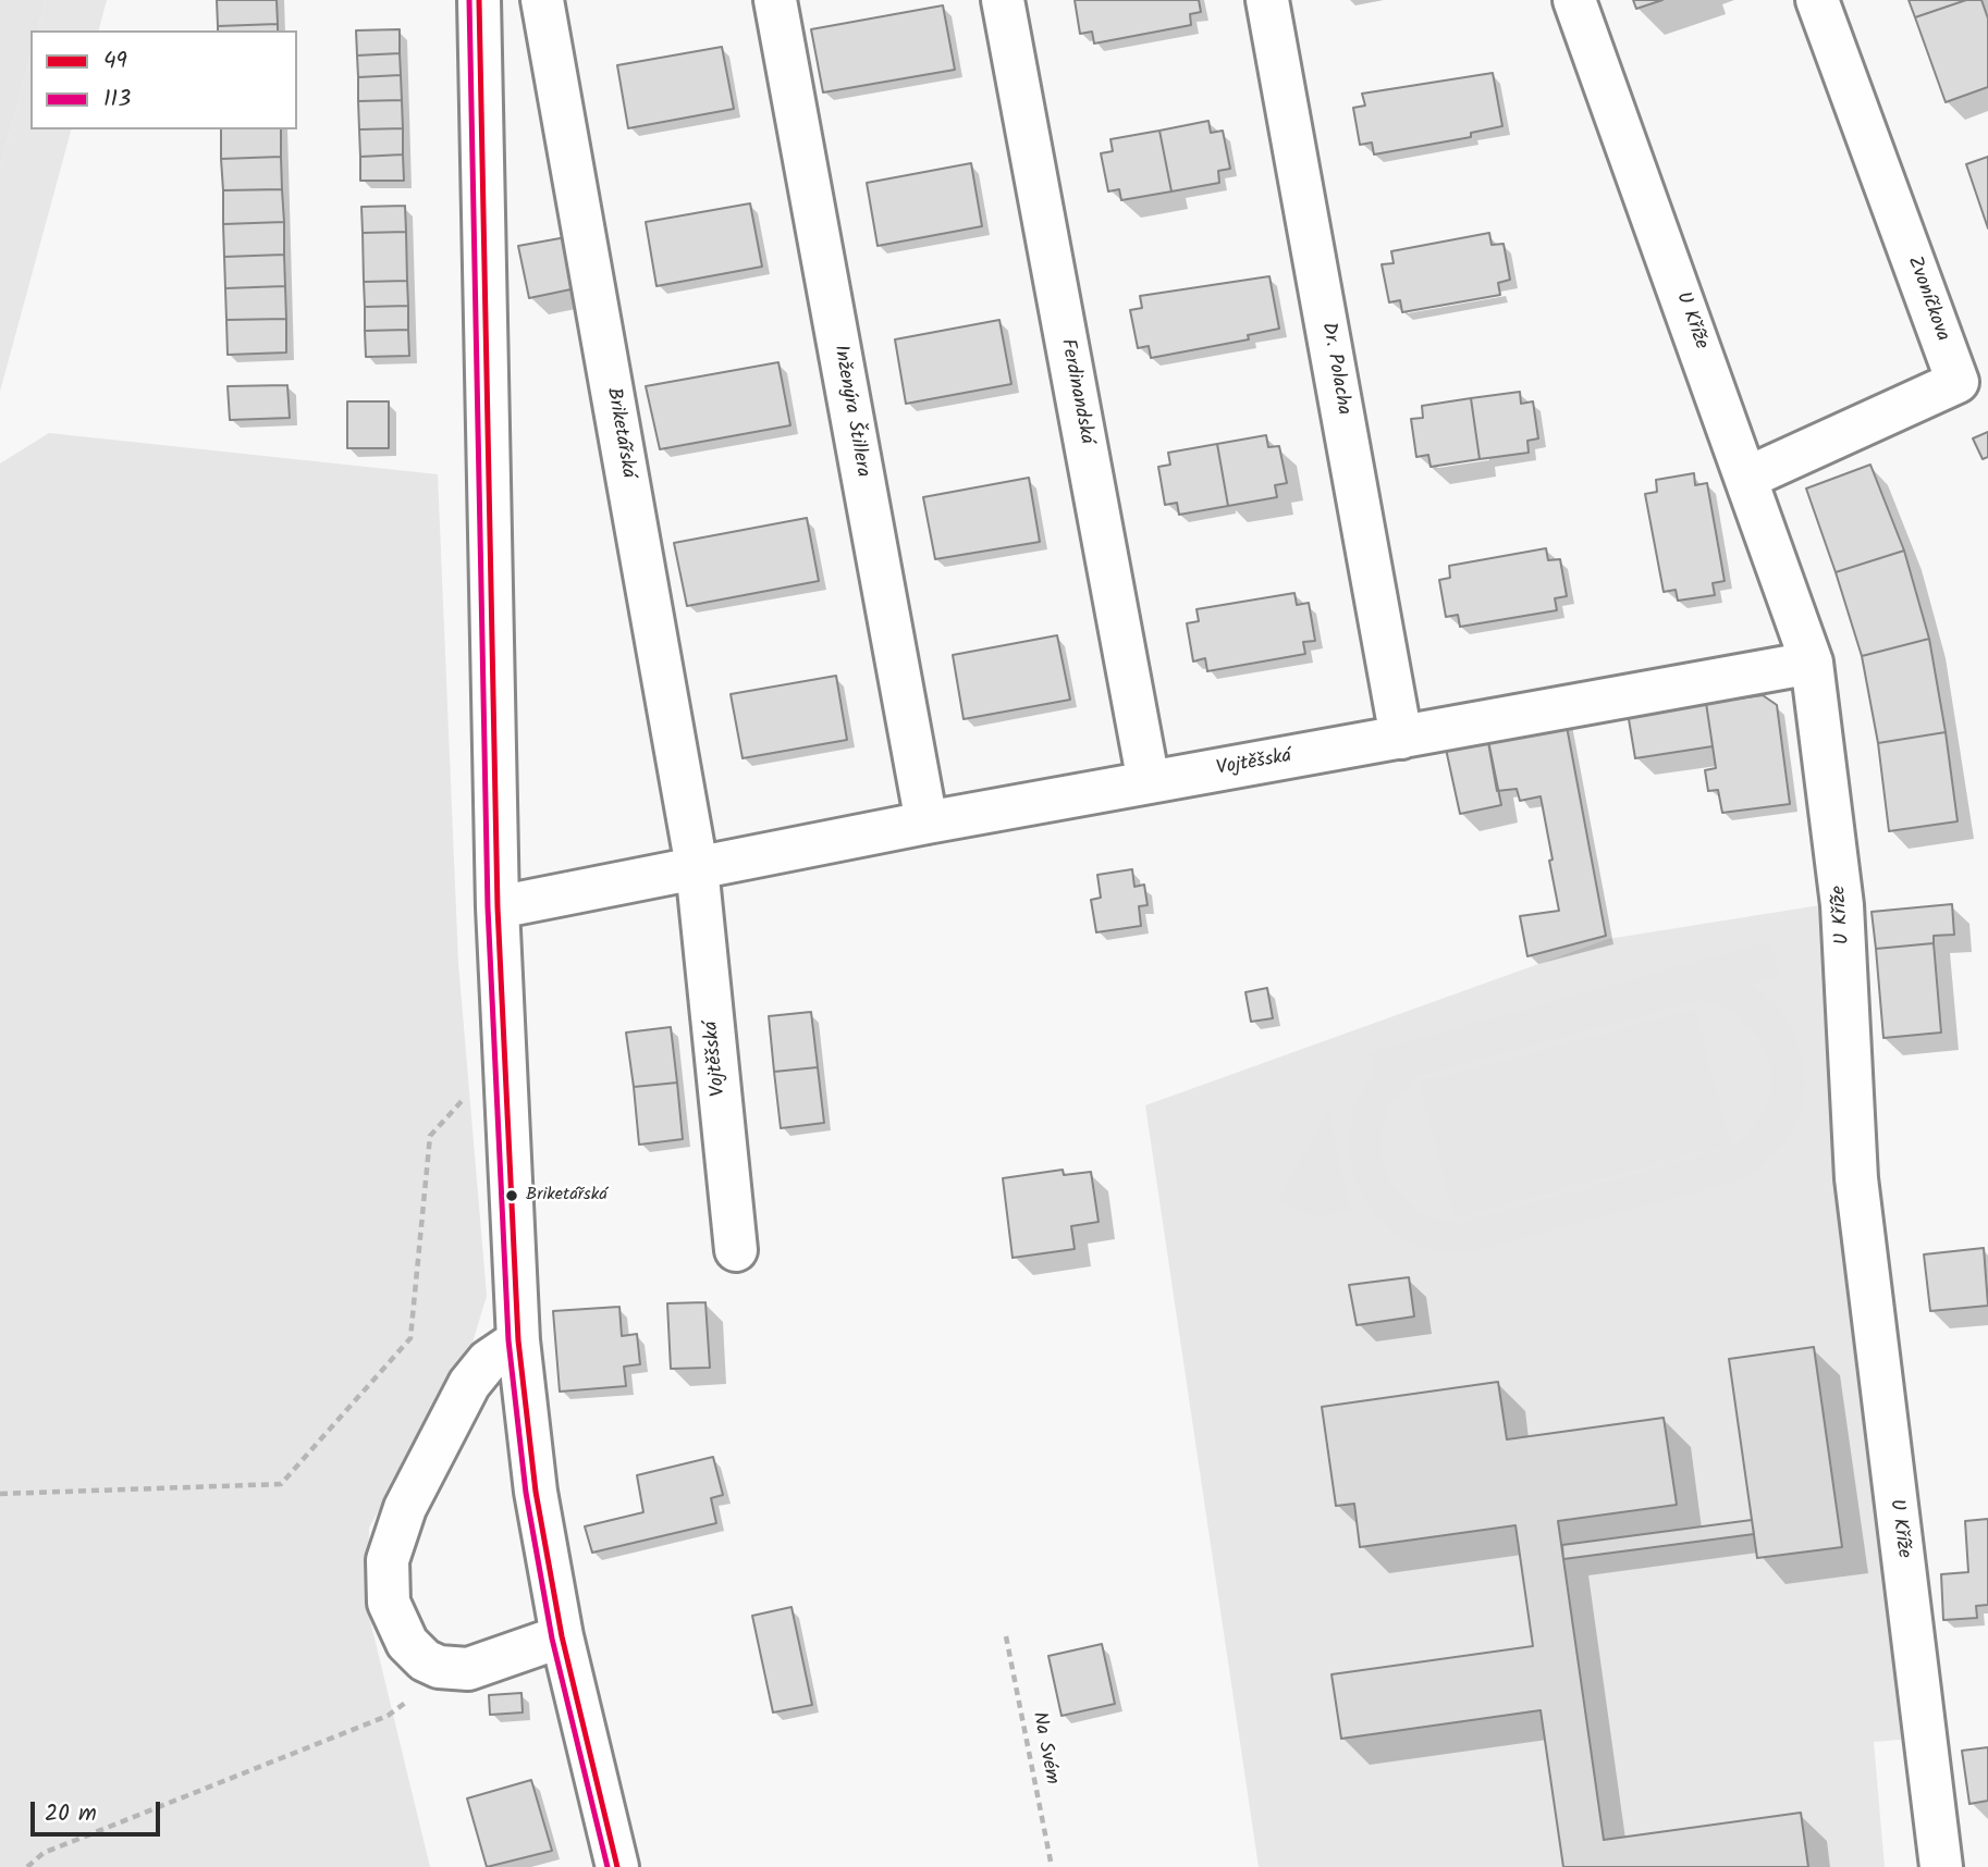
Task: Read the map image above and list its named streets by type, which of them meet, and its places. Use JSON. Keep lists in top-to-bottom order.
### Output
{
  "streets": {
    "street": [
      "Zvoníčkova",
      "U Kříže",
      "Dr. Polacha",
      "Ferdinandská",
      "Inženýra Štillera",
      "Briketářská",
      "Vojtěšská"
    ],
    "path": ["Na Svém"]
  },
  "crossings": [
    ["Zvoníčkova", "U Kříže"],
    ["U Kříže", "Vojtěšská"],
    ["Dr. Polacha", "Vojtěšská"],
    ["Ferdinandská", "Vojtěšská"],
    ["Inženýra Štillera", "Vojtěšská"],
    ["Briketářská", "Vojtěšská"]
  ],
  "places": ["Briketářská"],
  "lines": ["transit line 49", "transit line 113"],
  "legend": ["49", "113"],
  "scale_bar": "20 m"
}
